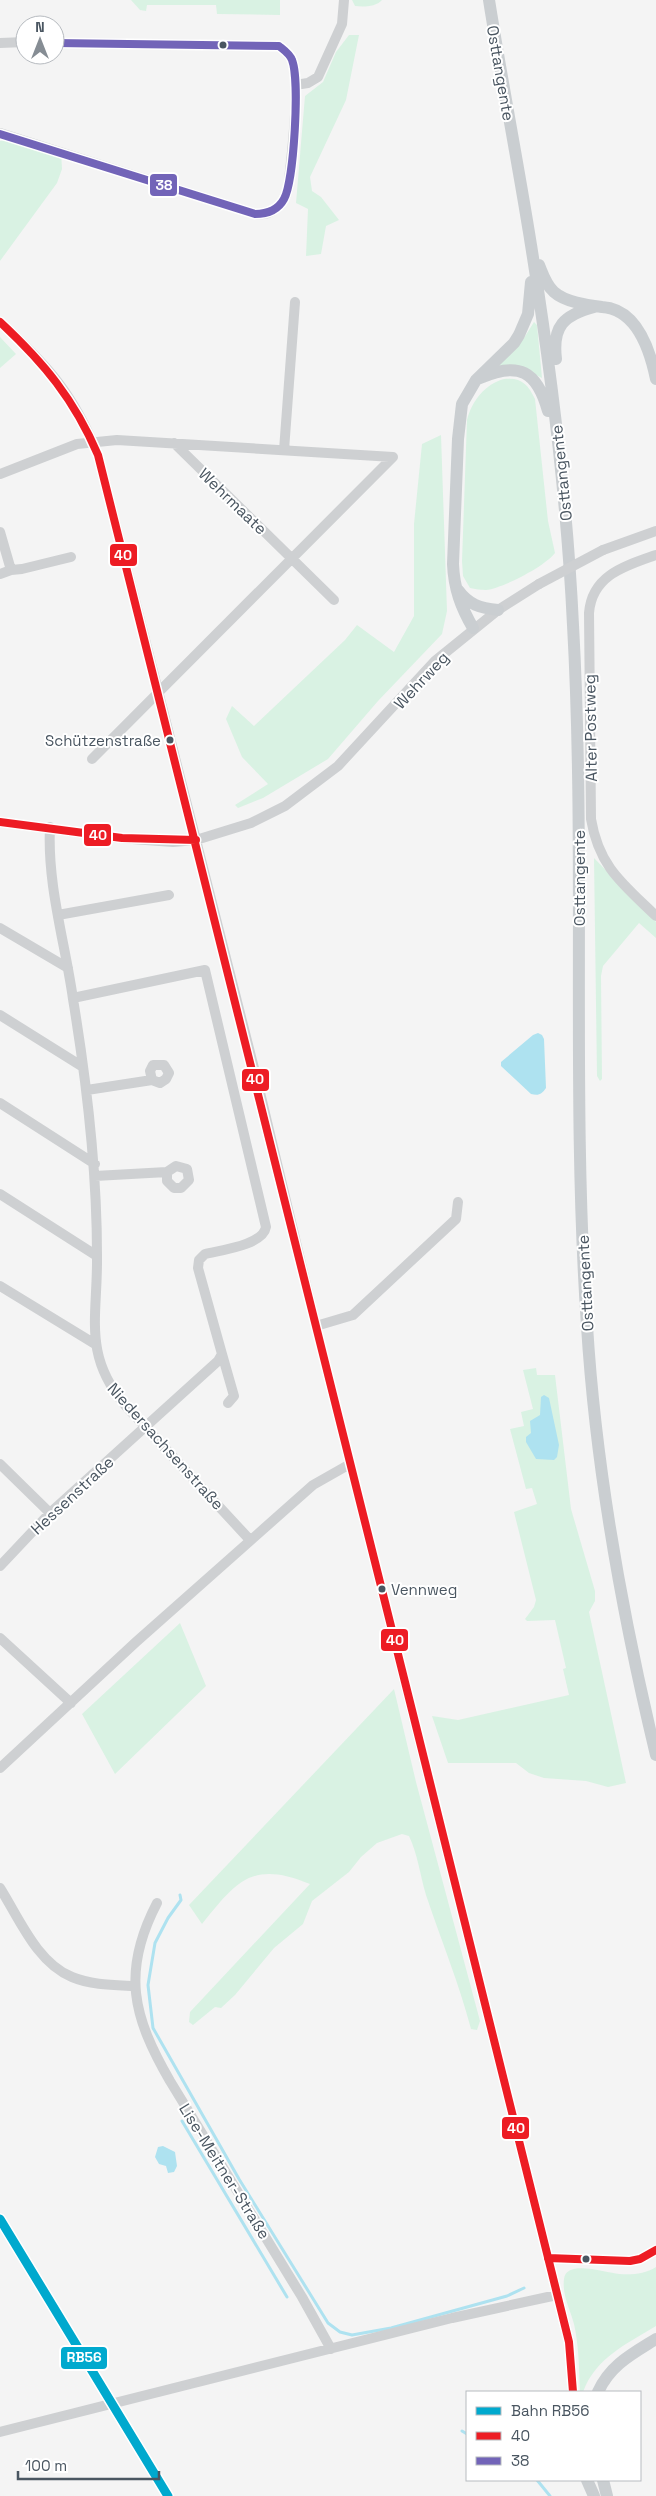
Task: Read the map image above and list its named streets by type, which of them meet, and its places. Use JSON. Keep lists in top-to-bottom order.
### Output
{
  "streets": {
    "main road": ["Osttangente"],
    "street": [
      "Wehrmaate",
      "Wehrweg",
      "Alter Postweg",
      "Niedersachsenstraße",
      "Hessenstraße",
      "Lise-Meitner-Straße"
    ]
  },
  "crossings": [
    ["Wehrweg", "Niedersachsenstraße"],
    ["Niedersachsenstraße", "Hessenstraße"]
  ],
  "places": ["Schützenstraße", "Vennweg"],
  "lines": ["transit line 38", "transit line 40", "rail line RB56"],
  "legend": ["Bahn RB56", "40", "38"],
  "scale_bar": "100 m",
  "north": "top"
}
